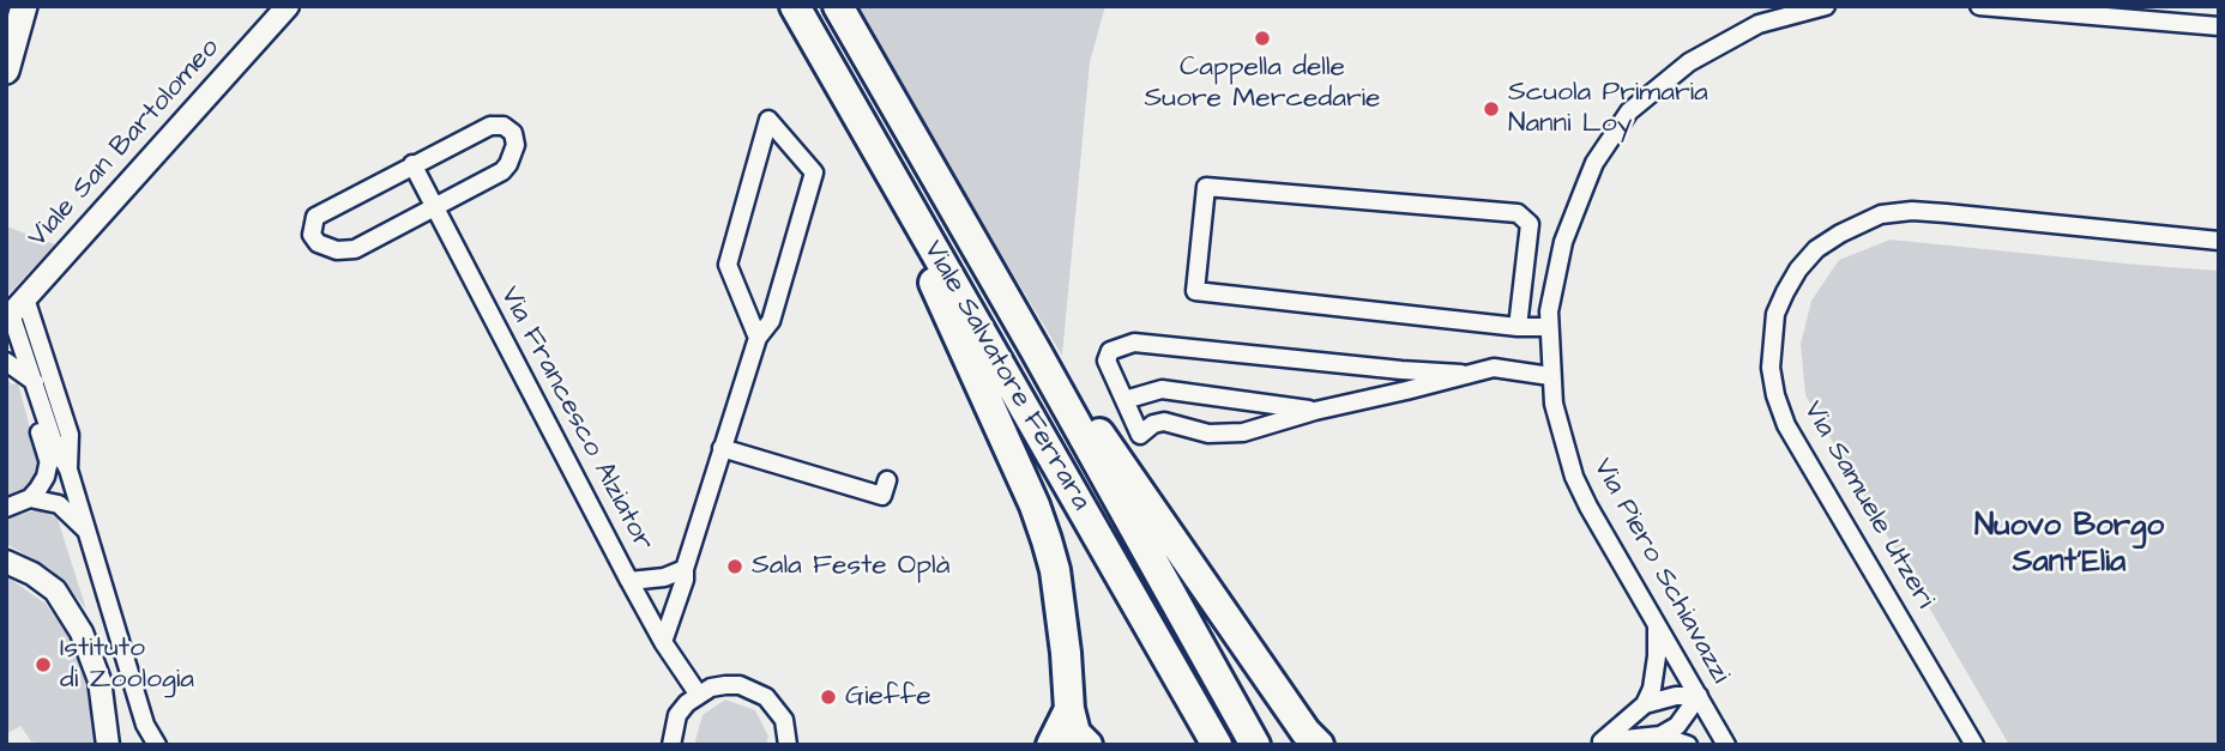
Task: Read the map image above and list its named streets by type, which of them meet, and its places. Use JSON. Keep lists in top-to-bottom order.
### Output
{
  "streets": {
    "highway": ["Viale Salvatore Ferrara"],
    "street": [
      "Viale San Bartolomeo",
      "Via Francesco Alziator",
      "Via Samuele Utzeri",
      "Via Piero Schiavazzi"
    ]
  },
  "districts": ["Nuovo Borgo Sant'Elia"],
  "places": [
    "Cappella delle Suore Mercedarie",
    "Scuola Primaria Nanni Loy",
    "Sala Feste Oplà",
    "Istituto di Zoologia",
    "Gieffe"
  ]
}
